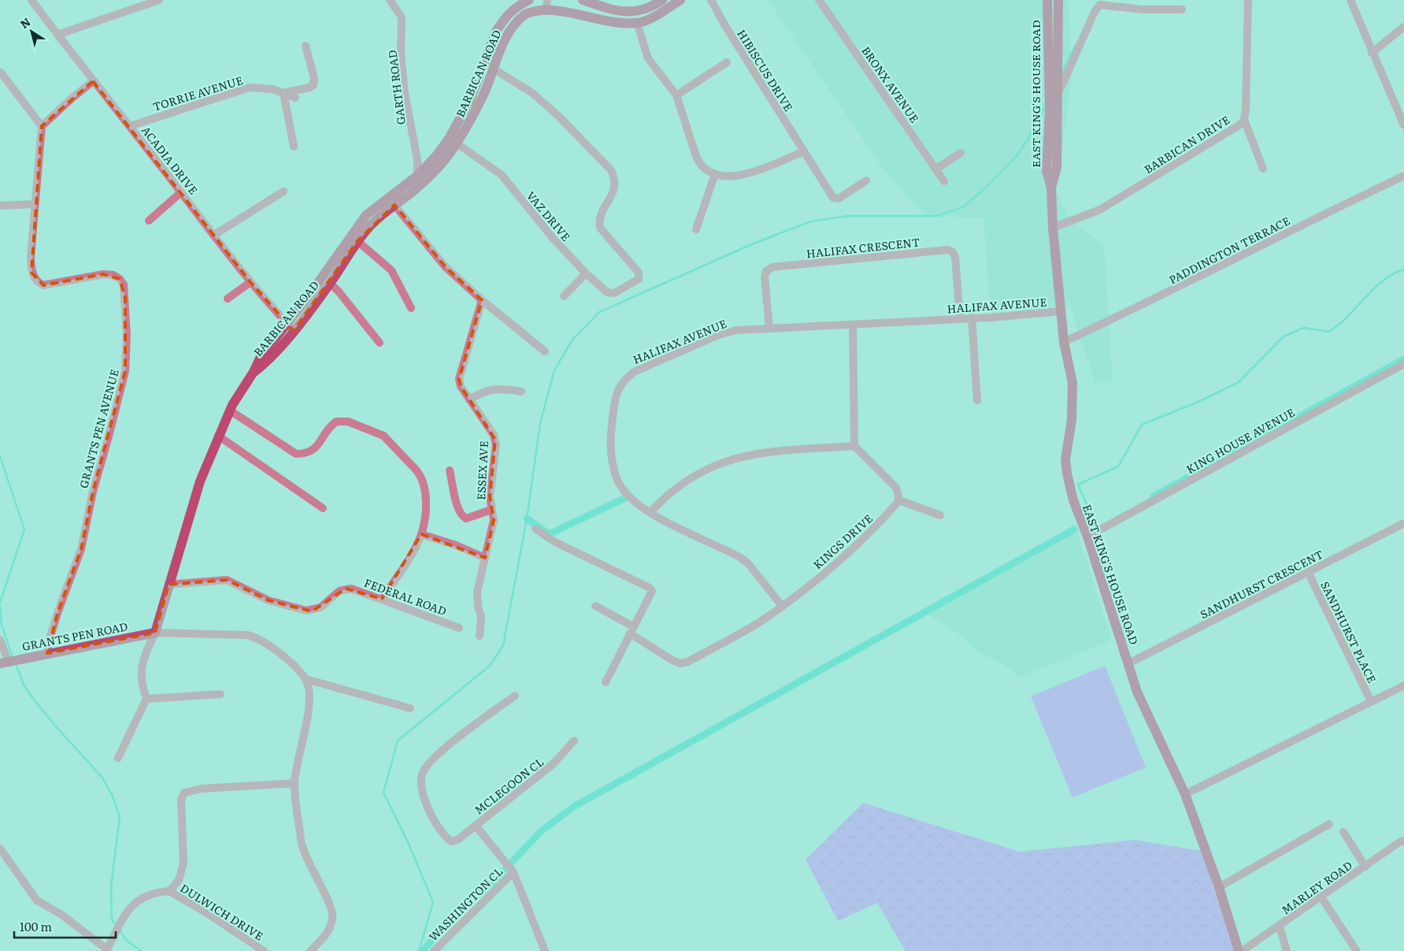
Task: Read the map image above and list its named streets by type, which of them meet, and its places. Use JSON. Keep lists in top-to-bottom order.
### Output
{
  "streets": {
    "main road": ["BARBICAN ROAD", "EAST KING'S HOUSE ROAD", "GRANTS PEN ROAD"],
    "street": [
      "HIBISCUS DRIVE",
      "BRONX AVENUE",
      "GARTH ROAD",
      "TORRIE AVENUE",
      "BARBICAN DRIVE",
      "ACADIA DRIVE",
      "VAZ DRIVE",
      "HALIFAX CRESCENT",
      "PADDINGTON TERRACE",
      "HALIFAX AVENUE",
      "GRANTS PEN AVENUE",
      "KING HOUSE AVENUE",
      "ESSEX AVE",
      "KINGS DRIVE",
      "SANDHURST CRESCENT",
      "FEDERAL ROAD",
      "SANDHURST PLACE",
      "MCLEGOON CL",
      "MARLEY ROAD",
      "WASHINGTON CL",
      "DULWICH DRIVE"
    ]
  },
  "crossings": [
    ["BARBICAN ROAD", "GARTH ROAD"],
    ["BARBICAN ROAD", "ACADIA DRIVE"],
    ["BARBICAN ROAD", "VAZ DRIVE"],
    ["BARBICAN ROAD", "FEDERAL ROAD"],
    ["BARBICAN ROAD", "GRANTS PEN ROAD"],
    ["TORRIE AVENUE", "ACADIA DRIVE"],
    ["EAST KING'S HOUSE ROAD", "BARBICAN DRIVE"],
    ["EAST KING'S HOUSE ROAD", "PADDINGTON TERRACE"],
    ["EAST KING'S HOUSE ROAD", "HALIFAX AVENUE"],
    ["EAST KING'S HOUSE ROAD", "KING HOUSE AVENUE"],
    ["EAST KING'S HOUSE ROAD", "SANDHURST CRESCENT"],
    ["HALIFAX CRESCENT", "HALIFAX AVENUE"],
    ["HALIFAX AVENUE", "KINGS DRIVE"],
    ["GRANTS PEN AVENUE", "GRANTS PEN ROAD"],
    ["SANDHURST CRESCENT", "SANDHURST PLACE"]
  ],
  "scale_bar": "100 m",
  "north": "top left"
}
